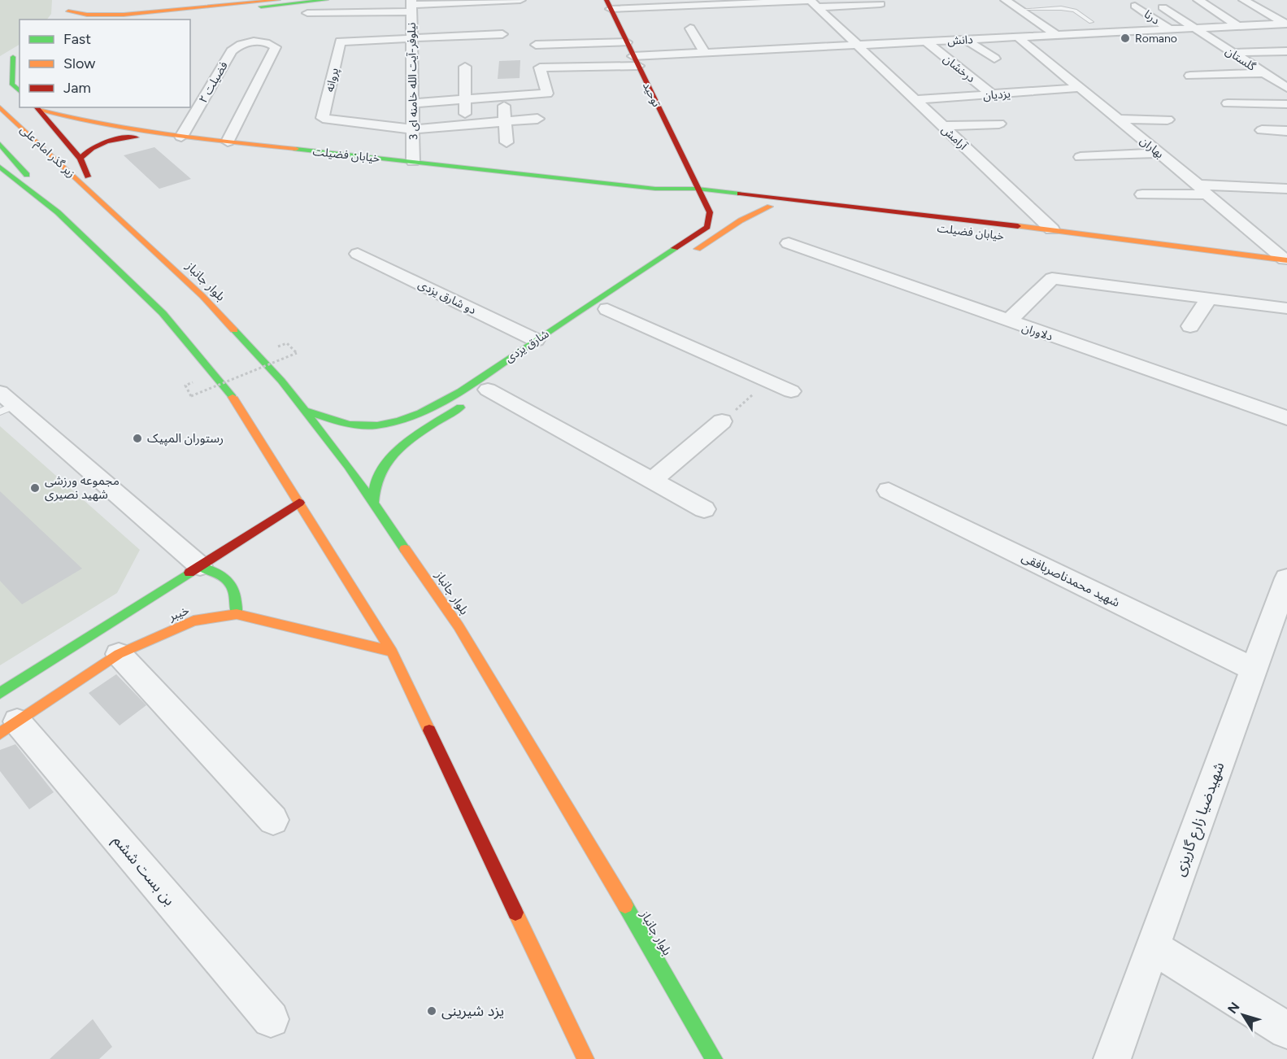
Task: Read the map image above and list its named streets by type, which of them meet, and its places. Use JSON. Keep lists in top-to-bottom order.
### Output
{
  "streets": {
    "main road": [
      "توحید",
      "زیر گذر امام علی",
      "خیابان فضیلت",
      "بلوار جانباز",
      "شارق یزدی",
      "خیبر"
    ],
    "street": [
      "درنا",
      "دانش",
      "گلستان",
      "درخشان",
      "پروانه",
      "نیلوفر-آیت الله خامنه ای 3",
      "فضیلت ۲",
      "یزدیان",
      "آرامش",
      "بهاران",
      "دو شارق یزدی",
      "دلاوران",
      "شهید محمدناصربافقی",
      "شهیدضیا زارع گاریزی",
      "بن بست ششم"
    ]
  },
  "crossings": [
    ["درنا", "دانش"],
    ["دانش", "گلستان"],
    ["دانش", "درخشان"],
    ["دانش", "توحید"],
    ["دانش", "آرامش"],
    ["دانش", "بهاران"],
    ["درخشان", "یزدیان"],
    ["پروانه", "نیلوفر-آیت الله خامنه ای 3"],
    ["نیلوفر-آیت الله خامنه ای 3", "خیابان فضیلت"],
    ["فضیلت ۲", "خیابان فضیلت"],
    ["توحید", "خیابان فضیلت"],
    ["یزدیان", "آرامش"],
    ["یزدیان", "بهاران"],
    ["آرامش", "خیابان فضیلت"],
    ["بهاران", "خیابان فضیلت"],
    ["زیر گذر امام علی", "بلوار جانباز"],
    ["بلوار جانباز", "شارق یزدی"],
    ["دو شارق یزدی", "شارق یزدی"],
    ["شهید محمدناصربافقی", "شهیدضیا زارع گاریزی"],
    ["خیبر", "بن بست ششم"]
  ],
  "places": [
    "Romano",
    "رستوران المپیک",
    "مجموعه ورزشی شهید نصیری",
    "یزد شیرینی"
  ],
  "legend": ["Fast", "Slow", "Jam"],
  "north": "top left"
}
